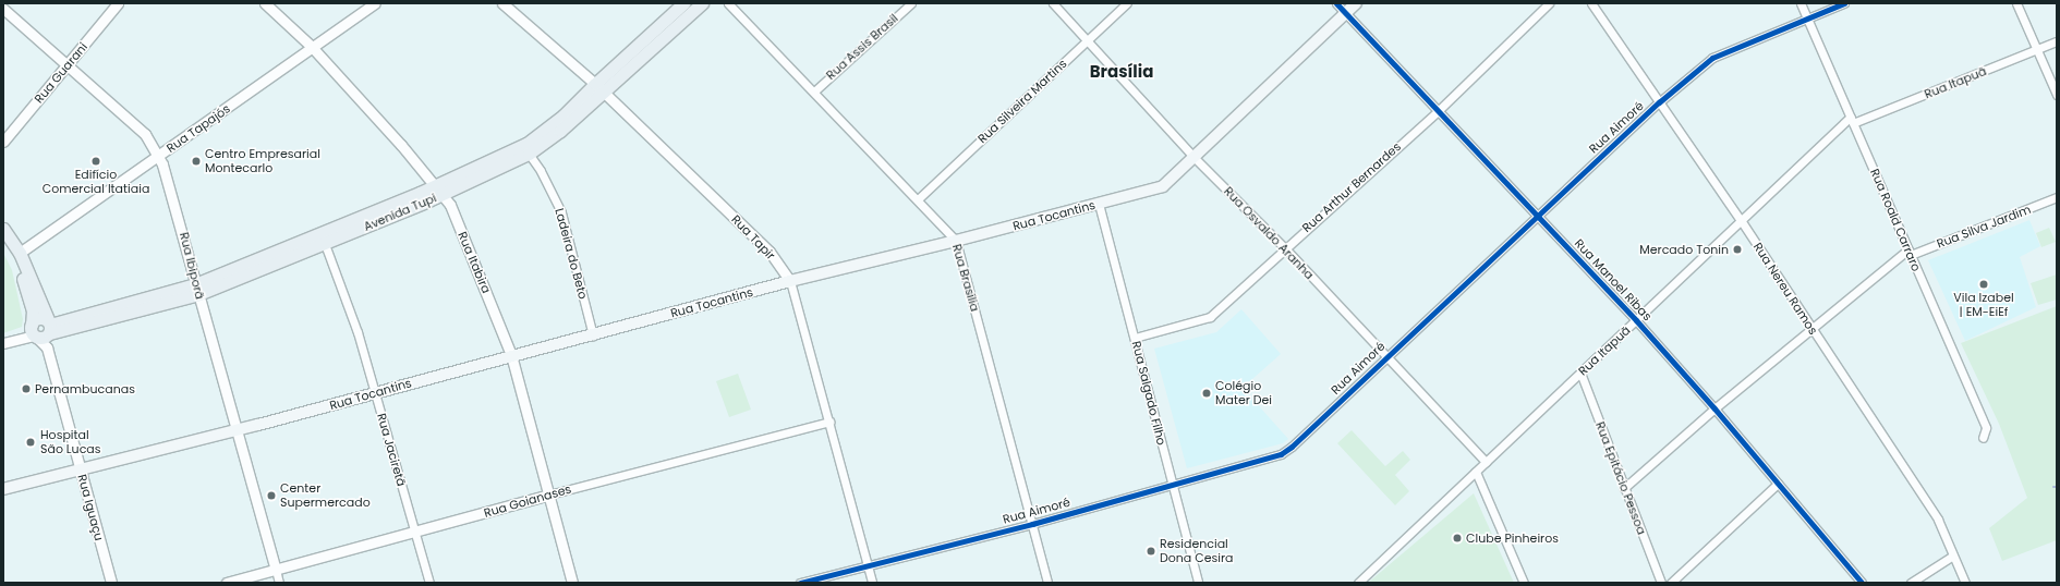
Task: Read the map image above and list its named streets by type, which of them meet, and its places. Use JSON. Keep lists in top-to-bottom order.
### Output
{
  "streets": {
    "main road": ["Avenida Tupi", "Rua Tocantins"],
    "street": [
      "Rua Assis Brasil",
      "Rua Guarani",
      "Rua Itapuã",
      "Rua Silveira Martins",
      "Rua Aimoré",
      "Rua Tapajós",
      "Rua Arthur Bernardes",
      "Rua Roald Carraro",
      "Rua Silva Jardim",
      "Rua Osvaldo Aranha",
      "Rua Tapir",
      "Ladeira do Beto",
      "Rua Itabira",
      "Rua Ibiporã",
      "Rua Brasília",
      "Rua Manoel Ribas",
      "Rua Nereu Ramos",
      "Rua Salgado Filho",
      "Rua Jaciretã",
      "Rua Epitácio Pessoa",
      "Rua Goianases",
      "Rua Iguaçu"
    ]
  },
  "crossings": [
    ["Rua Assis Brasil", "Rua Brasília"],
    ["Rua Guarani", "Rua Ibiporã"],
    ["Rua Itapuã", "Rua Roald Carraro"],
    ["Rua Itapuã", "Rua Osvaldo Aranha"],
    ["Rua Itapuã", "Rua Manoel Ribas"],
    ["Rua Itapuã", "Rua Nereu Ramos"],
    ["Rua Itapuã", "Rua Epitácio Pessoa"],
    ["Rua Silveira Martins", "Rua Osvaldo Aranha"],
    ["Rua Silveira Martins", "Rua Brasília"],
    ["Rua Aimoré", "Rua Roald Carraro"],
    ["Rua Aimoré", "Rua Osvaldo Aranha"],
    ["Rua Aimoré", "Rua Tapir"],
    ["Rua Aimoré", "Rua Brasília"],
    ["Rua Aimoré", "Rua Manoel Ribas"],
    ["Rua Aimoré", "Rua Nereu Ramos"],
    ["Rua Aimoré", "Rua Salgado Filho"],
    ["Rua Tapajós", "Rua Itabira"],
    ["Rua Tapajós", "Rua Ibiporã"],
    ["Rua Arthur Bernardes", "Rua Osvaldo Aranha"],
    ["Rua Arthur Bernardes", "Rua Manoel Ribas"],
    ["Rua Arthur Bernardes", "Rua Salgado Filho"],
    ["Avenida Tupi", "Rua Tapir"],
    ["Avenida Tupi", "Ladeira do Beto"],
    ["Avenida Tupi", "Rua Itabira"],
    ["Avenida Tupi", "Rua Ibiporã"],
    ["Avenida Tupi", "Rua Jaciretã"],
    ["Rua Tocantins", "Rua Osvaldo Aranha"],
    ["Rua Tocantins", "Rua Tapir"],
    ["Rua Tocantins", "Ladeira do Beto"],
    ["Rua Tocantins", "Rua Itabira"],
    ["Rua Tocantins", "Rua Ibiporã"],
    ["Rua Tocantins", "Rua Brasília"],
    ["Rua Tocantins", "Rua Manoel Ribas"],
    ["Rua Tocantins", "Rua Salgado Filho"],
    ["Rua Tocantins", "Rua Jaciretã"],
    ["Rua Tocantins", "Rua Iguaçu"],
    ["Rua Roald Carraro", "Rua Silva Jardim"],
    ["Rua Silva Jardim", "Rua Manoel Ribas"],
    ["Rua Silva Jardim", "Rua Nereu Ramos"],
    ["Rua Silva Jardim", "Rua Epitácio Pessoa"],
    ["Rua Tapir", "Rua Goianases"],
    ["Rua Itabira", "Rua Goianases"],
    ["Rua Ibiporã", "Rua Goianases"],
    ["Rua Jaciretã", "Rua Goianases"]
  ],
  "districts": ["Brasília"],
  "places": [
    "Edifício Comercial Itatiaia",
    "Centro Empresarial Montecarlo",
    "Mercado Tonin",
    "Vila Izabel | EM-EiEf",
    "Pernambucanas",
    "Colégio Mater Dei",
    "Hospital São Lucas",
    "Center Supermercado",
    "Clube Pinheiros",
    "Residencial Dona Cesira"
  ]
}
